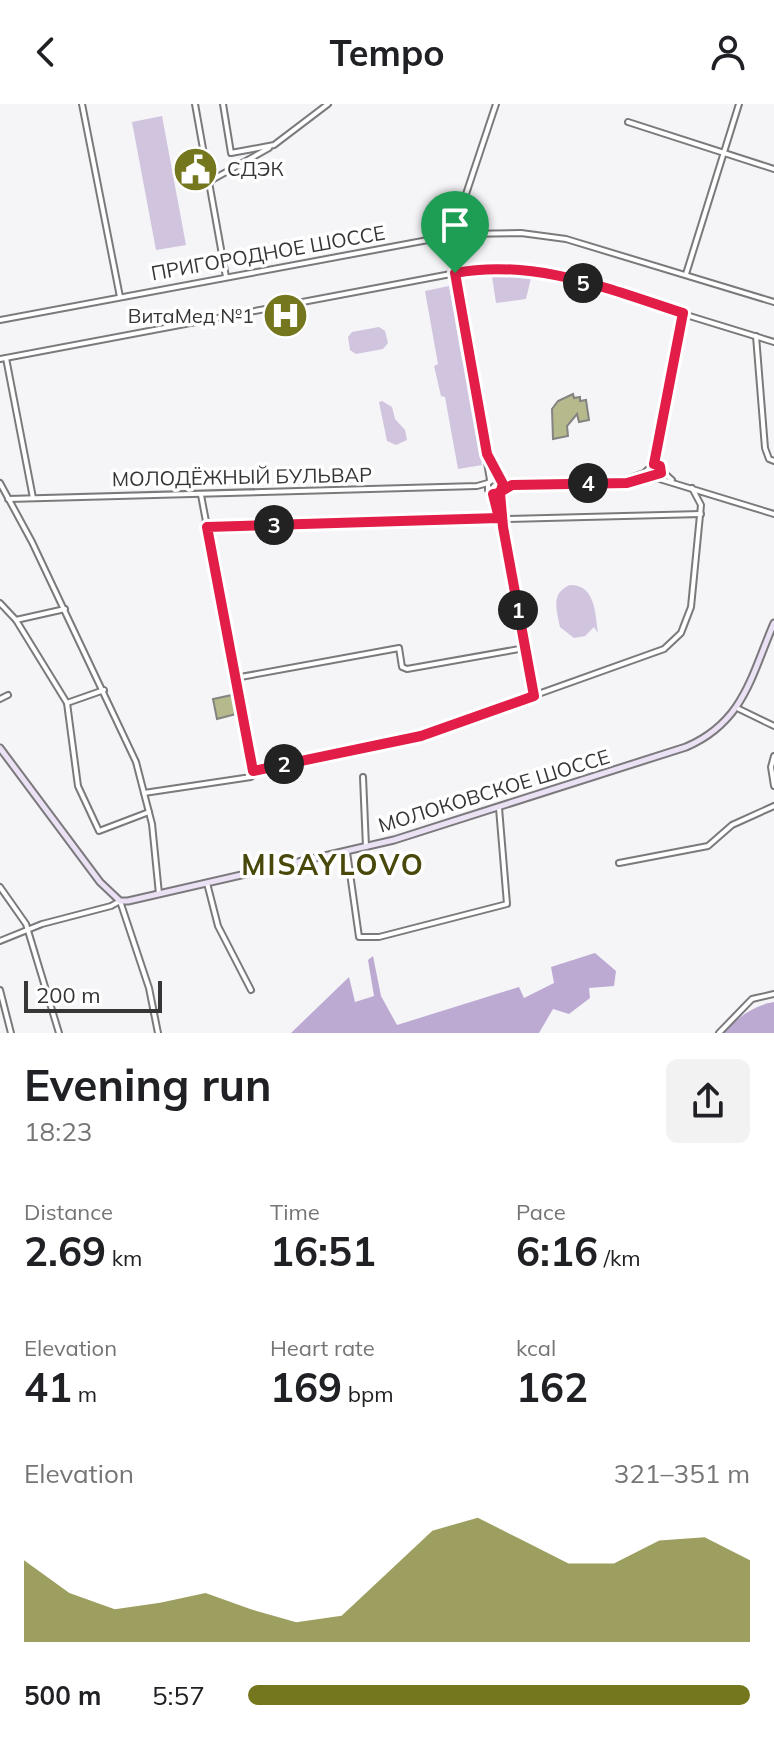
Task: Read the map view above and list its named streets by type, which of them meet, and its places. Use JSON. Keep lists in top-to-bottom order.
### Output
{
  "streets": {
    "main road": ["МОЛОКОВСКОЕ ШОССЕ"],
    "street": ["ПРИГОРОДНОЕ ШОССЕ", "МОЛОДЁЖНЫЙ БУЛЬВАР"]
  },
  "districts": ["MISAYLOVO"],
  "places": {
    "public building": ["СДЭК"],
    "hospital": ["ВитаМед №1"]
  },
  "scale_bar": "200 m",
  "page": {
    "header": "Tempo",
    "pins": [
      "5",
      "4",
      "3",
      "1",
      "2"
    ],
    "scale": "200 m",
    "heading": ["Evening run", "18:23"],
    "stats": [
      ["Distance", "2.69 km"],
      ["Time", "16:51"],
      ["Pace", "6:16 /km"],
      ["Elevation", "41 m"],
      ["Heart rate", "169 bpm"],
      ["kcal", "162"]
    ],
    "chart": ["Elevation", "321–351 m"],
    "list": [
      {
        "name": "500 m",
        "note": "5:57"
      }
    ]
  }
}
